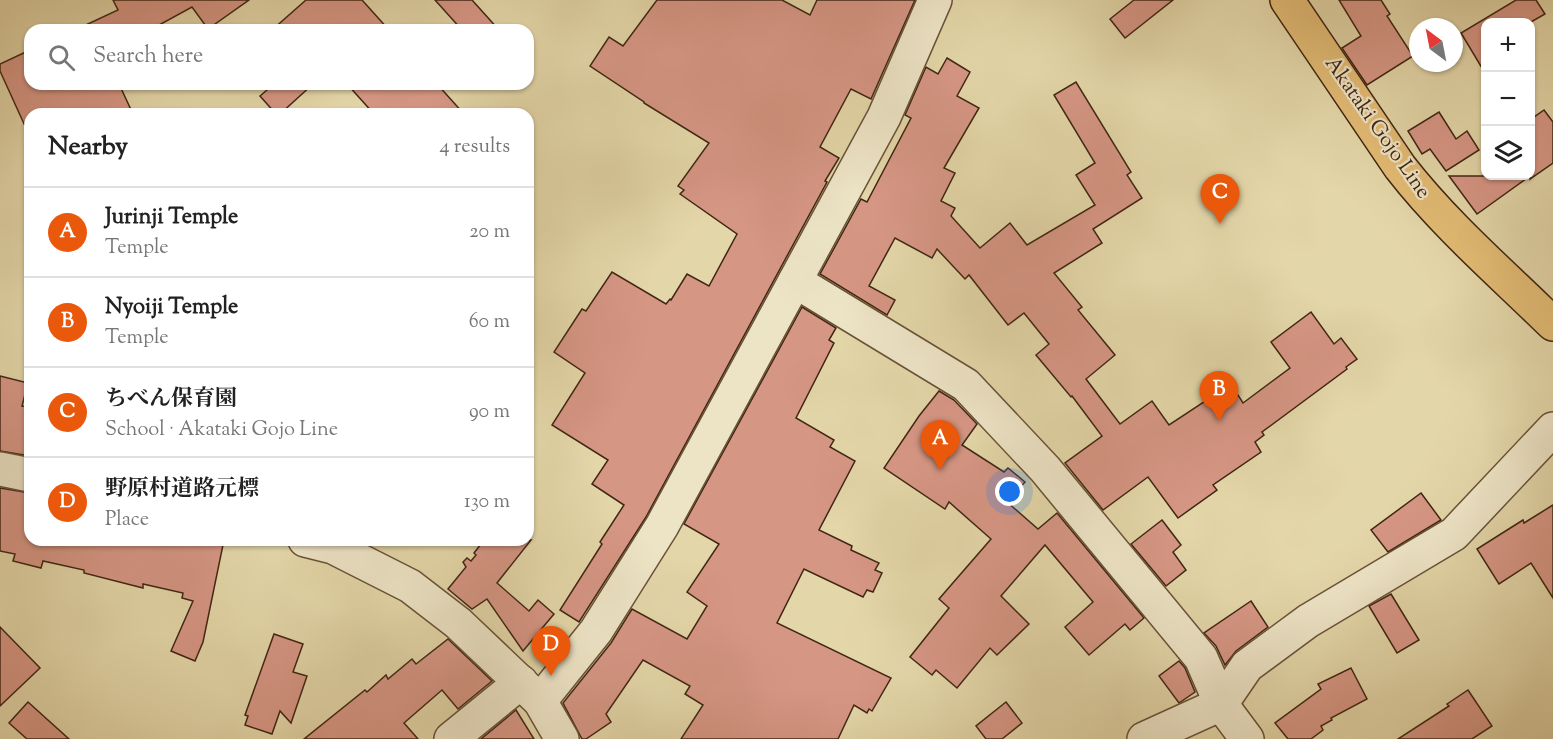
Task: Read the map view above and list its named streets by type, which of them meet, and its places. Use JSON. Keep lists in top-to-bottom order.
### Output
{
  "streets": {
    "main road": ["Akataki Gojo Line"]
  },
  "north": "top left",
  "page": {
    "map_buttons": ["+", "−"],
    "search": "Search here",
    "heading": ["Nearby", "4 results"],
    "pins": [
      "C",
      "B",
      "A",
      "D"
    ],
    "list": [
      {
        "mark": "A",
        "name": "Jurinji Temple",
        "note": "Temple",
        "value": "20 m"
      },
      {
        "mark": "B",
        "name": "Nyoiji Temple",
        "note": "Temple",
        "value": "60 m"
      },
      {
        "mark": "C",
        "name": "ちべん保育園",
        "note": "School · Akataki Gojo Line",
        "value": "90 m"
      },
      {
        "mark": "D",
        "name": "野原村道路元標",
        "note": "Place",
        "value": "130 m"
      }
    ]
  }
}
